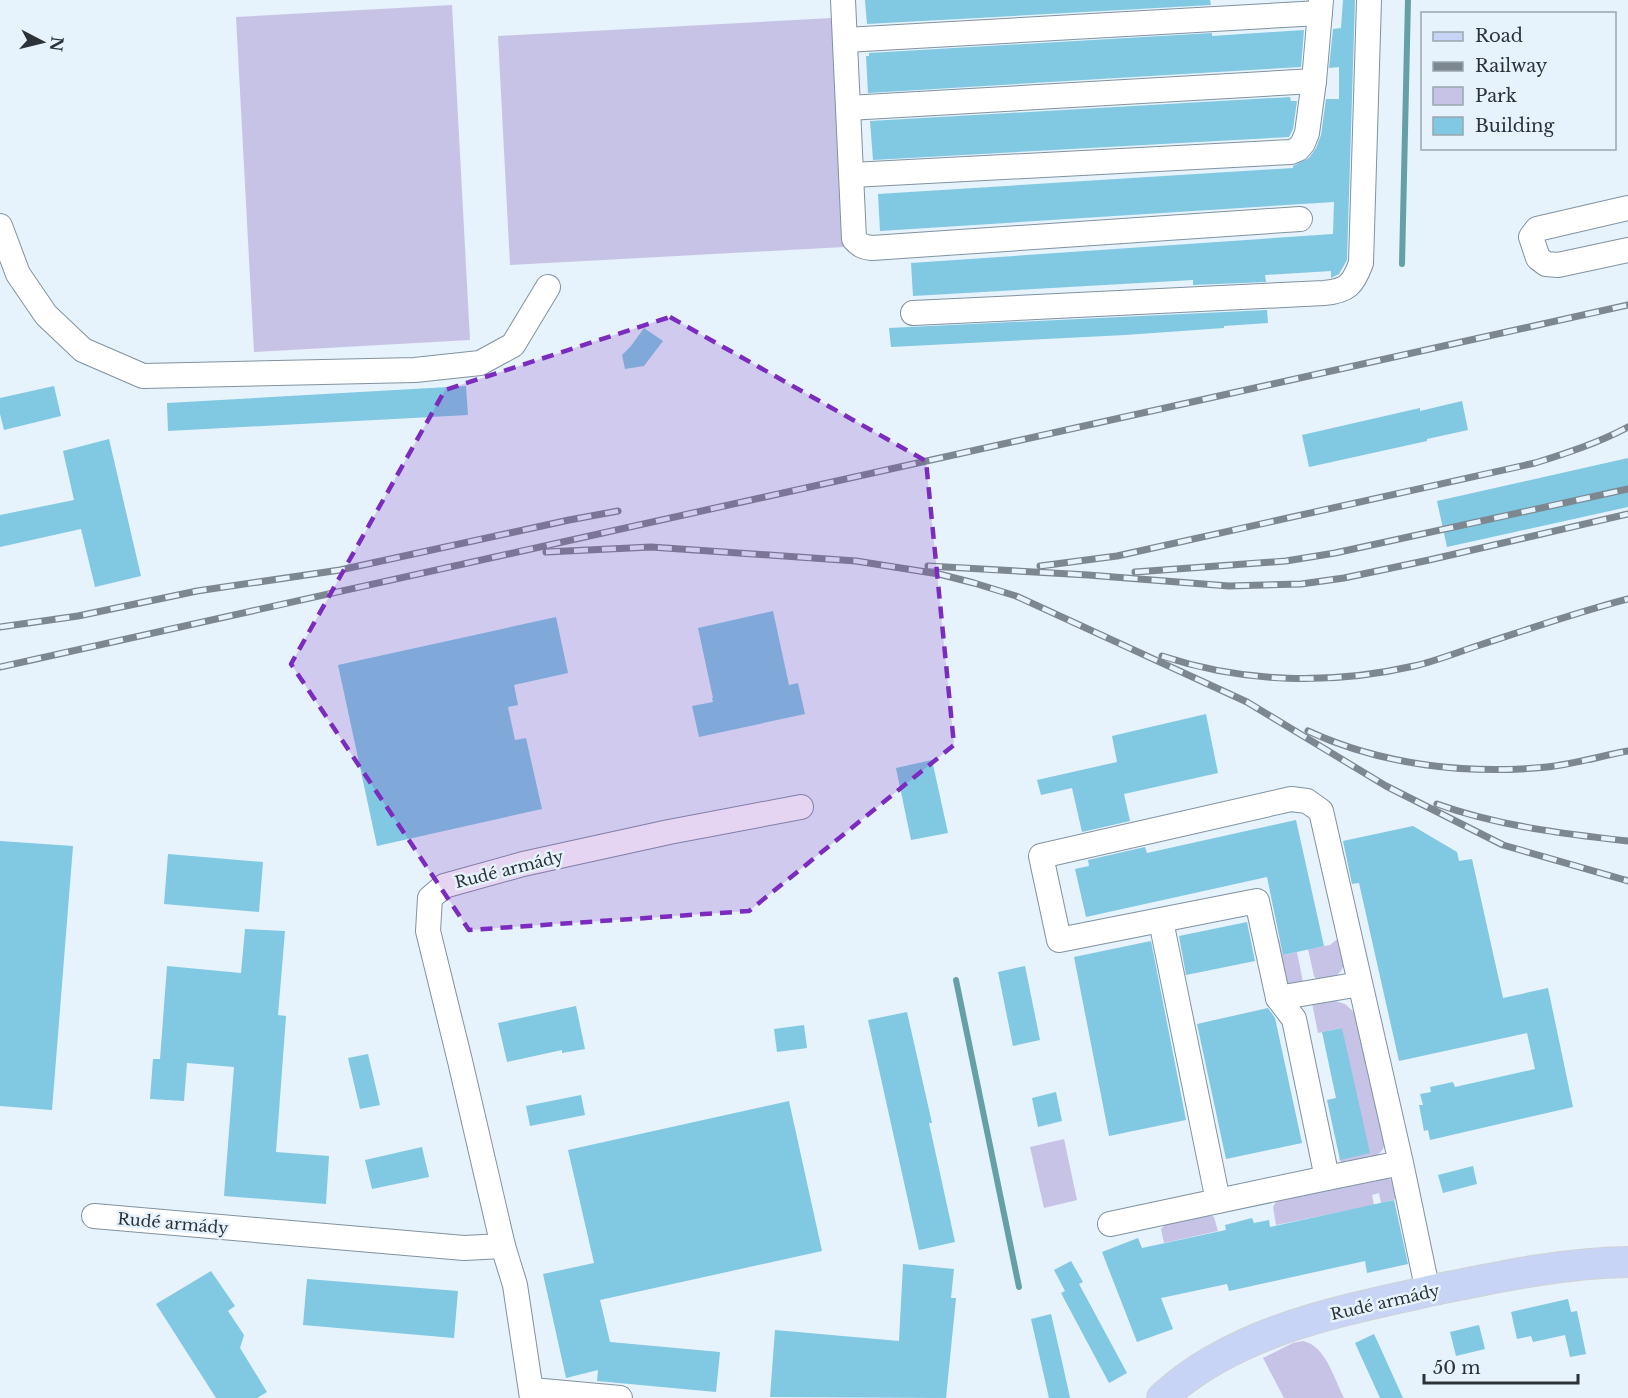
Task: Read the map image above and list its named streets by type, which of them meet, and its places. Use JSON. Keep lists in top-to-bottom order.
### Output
{
  "streets": {
    "main road": ["Rudé armády"]
  },
  "legend": [
    "Road",
    "Railway",
    "Park",
    "Building"
  ],
  "scale_bar": "50 m",
  "north": "right"
}
